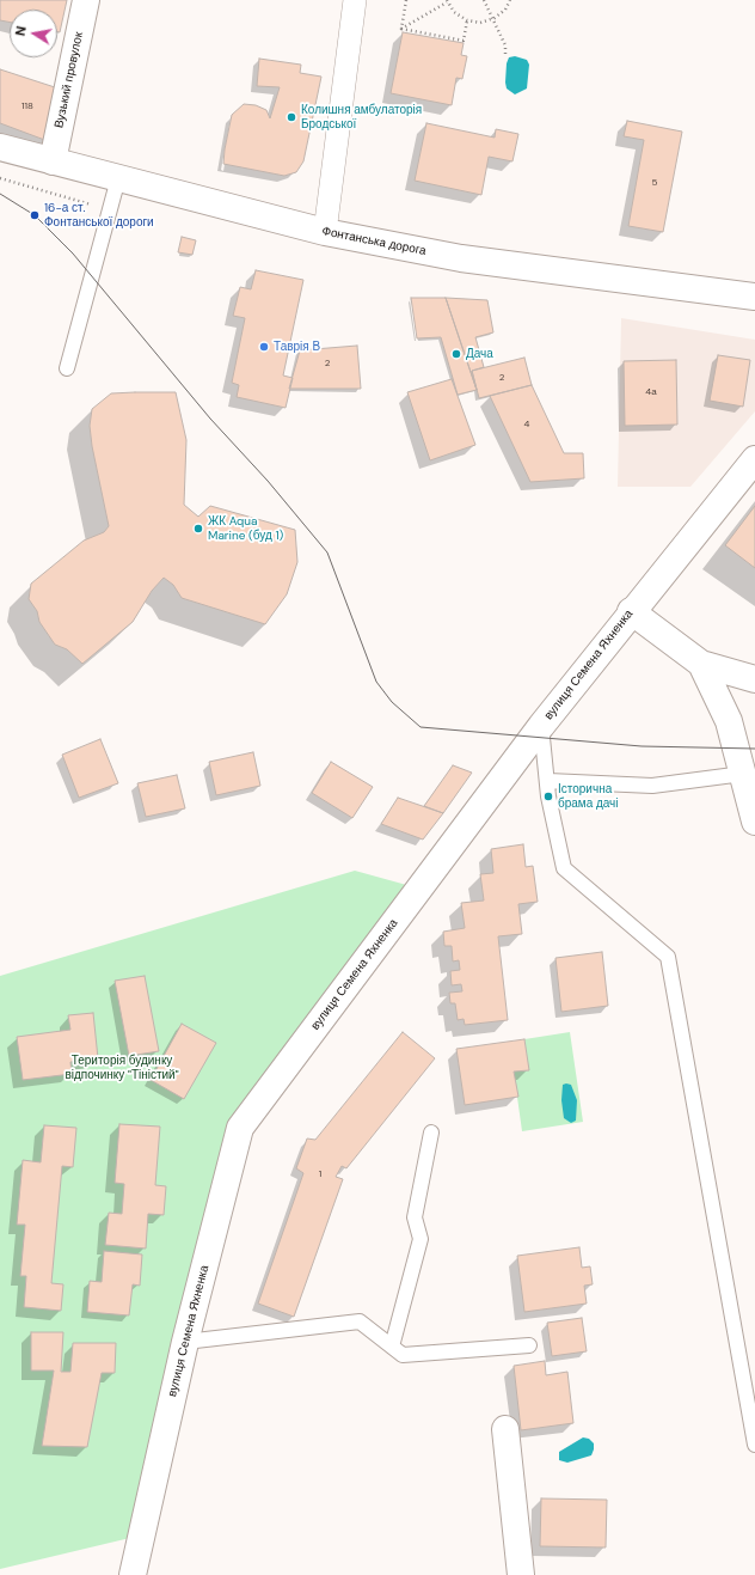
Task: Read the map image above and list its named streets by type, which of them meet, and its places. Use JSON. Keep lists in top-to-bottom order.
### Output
{
  "streets": {
    "street": ["Вузький провулок", "Фонтанська дорога", "вулиця Семена Яхненка"]
  },
  "crossings": [
    ["Вузький провулок", "Фонтанська дорога"]
  ],
  "parks": ["Територія будинку відпочинку \"Тіністий\""],
  "places": [
    "Колишня амбулаторія Бродської",
    "16-а ст. Фонтанської дороги",
    "Таврія В",
    "Дача",
    "ЖК Aqua Marine (буд 1)",
    "Історична брама дачі"
  ],
  "house_numbers": [
    "118",
    "5",
    "2",
    "2",
    "4а",
    "4",
    "1"
  ],
  "north": "left"
}
